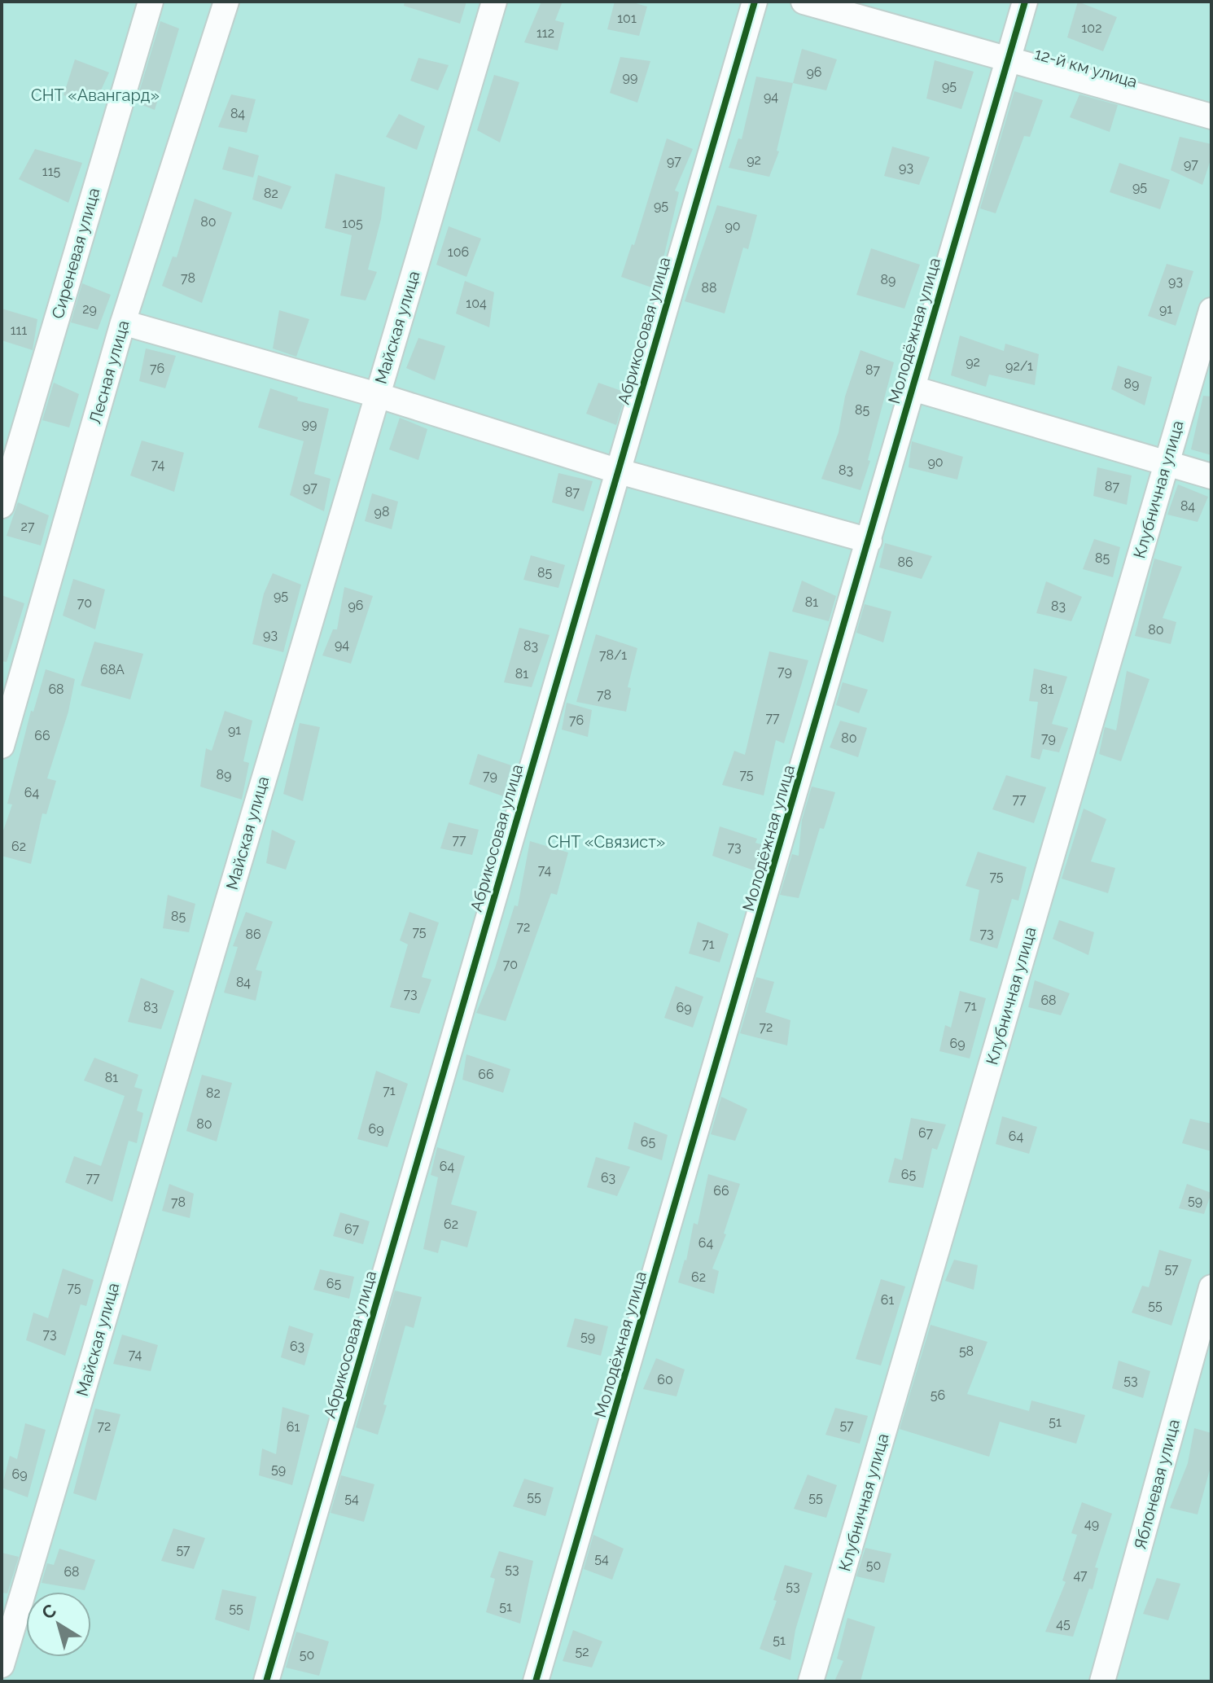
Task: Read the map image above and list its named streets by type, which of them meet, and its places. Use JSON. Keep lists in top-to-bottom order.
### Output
{
  "streets": {
    "street": [
      "12-й км улица",
      "Сиреневая улица",
      "Майская улица",
      "Абрикосовая улица",
      "Молодёжная улица",
      "Лесная улица",
      "Клубничная улица",
      "Яблоневая улица"
    ]
  },
  "crossings": [
    ["12-й км улица", "Молодёжная улица"]
  ],
  "parks": ["СНТ «Авангард»", "СНТ «Связист»"],
  "house_numbers": [
    "101",
    "102",
    "112",
    "96",
    "99",
    "95",
    "94",
    "84",
    "92",
    "97",
    "97",
    "93",
    "115",
    "95",
    "82",
    "95",
    "80",
    "105",
    "90",
    "106",
    "78",
    "89",
    "93",
    "88",
    "104",
    "29",
    "91",
    "111",
    "92",
    "92/1",
    "76",
    "87",
    "89",
    "85",
    "99",
    "90",
    "74",
    "83",
    "87",
    "97",
    "87",
    "84",
    "98",
    "27",
    "85",
    "86",
    "85",
    "95",
    "81",
    "70",
    "96",
    "83",
    "80",
    "93",
    "94",
    "83",
    "78/1",
    "68А",
    "79",
    "81",
    "68",
    "81",
    "78",
    "77",
    "76",
    "91",
    "66",
    "80",
    "79",
    "89",
    "75",
    "79",
    "64",
    "77",
    "77",
    "62",
    "73",
    "74",
    "75",
    "85",
    "72",
    "75",
    "73",
    "86",
    "71",
    "70",
    "84",
    "73",
    "68",
    "71",
    "83",
    "69",
    "72",
    "69",
    "66",
    "81",
    "71",
    "82",
    "80",
    "69",
    "67",
    "64",
    "65",
    "64",
    "65",
    "77",
    "63",
    "66",
    "59",
    "78",
    "62",
    "67",
    "64",
    "57",
    "62",
    "65",
    "75",
    "61",
    "55",
    "73",
    "59",
    "63",
    "58",
    "74",
    "60",
    "53",
    "56",
    "51",
    "57",
    "72",
    "61",
    "59",
    "69",
    "55",
    "55",
    "54",
    "49",
    "57",
    "54",
    "50",
    "53",
    "68",
    "47",
    "53",
    "51",
    "55",
    "45",
    "51",
    "52",
    "50"
  ],
  "north": "top left"
}
